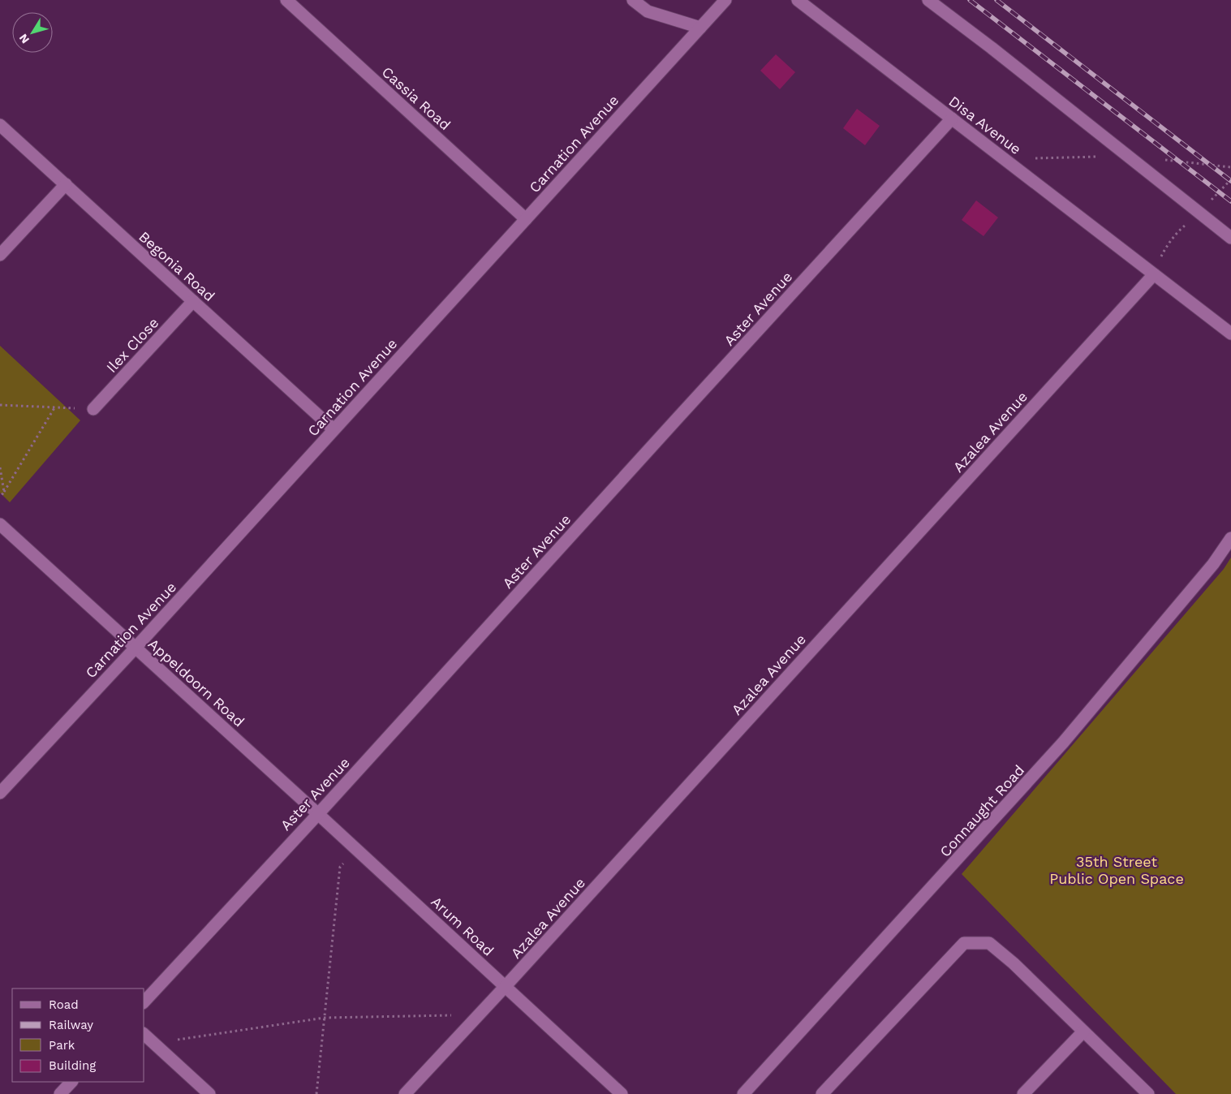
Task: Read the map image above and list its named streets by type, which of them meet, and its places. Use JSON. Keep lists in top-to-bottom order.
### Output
{
  "streets": {
    "street": [
      "Cassia Road",
      "Disa Avenue",
      "Carnation Avenue",
      "Begonia Road",
      "Aster Avenue",
      "Ilex Close",
      "Azalea Avenue",
      "Appeldoorn Road",
      "Connaught Road",
      "Arum Road"
    ]
  },
  "crossings": [
    ["Cassia Road", "Carnation Avenue"],
    ["Disa Avenue", "Aster Avenue"],
    ["Disa Avenue", "Azalea Avenue"],
    ["Carnation Avenue", "Begonia Road"],
    ["Carnation Avenue", "Appeldoorn Road"],
    ["Begonia Road", "Ilex Close"],
    ["Aster Avenue", "Appeldoorn Road"],
    ["Aster Avenue", "Arum Road"],
    ["Azalea Avenue", "Arum Road"],
    ["Appeldoorn Road", "Arum Road"]
  ],
  "parks": ["35th Street Public Open Space"],
  "legend": [
    "Road",
    "Railway",
    "Park",
    "Building"
  ],
  "north": "bottom left"
}
